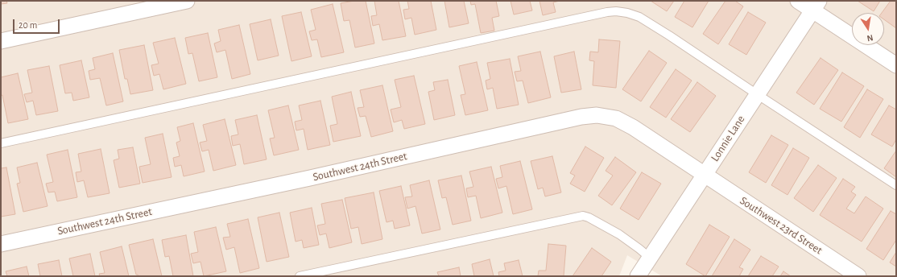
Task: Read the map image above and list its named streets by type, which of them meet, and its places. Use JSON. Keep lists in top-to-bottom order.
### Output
{
  "streets": {
    "street": ["Lonnie Lane", "Southwest 24th Street", "Southwest 23rd Street"]
  },
  "crossings": [
    ["Lonnie Lane", "Southwest 24th Street"],
    ["Lonnie Lane", "Southwest 23rd Street"],
    ["Southwest 24th Street", "Southwest 23rd Street"]
  ],
  "scale_bar": "20 m",
  "north": "bottom"
}
